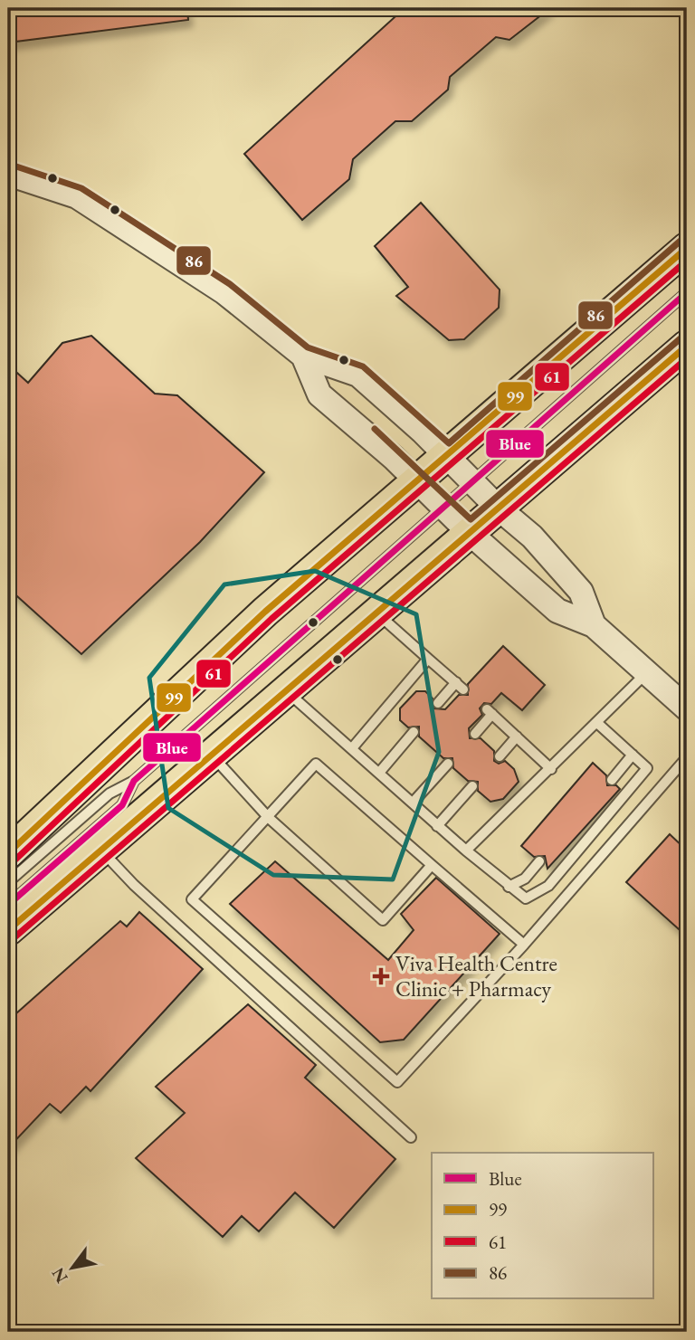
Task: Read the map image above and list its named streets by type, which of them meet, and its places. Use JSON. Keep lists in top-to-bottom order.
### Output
{
  "places": {
    "health": ["Viva Health Centre Clinic + Pharmacy"]
  },
  "lines": [
    "transit line 86",
    "transit line 99",
    "transit line 61",
    "transit line Blue"
  ],
  "legend": [
    "Blue",
    "99",
    "61",
    "86"
  ],
  "north": "bottom left"
}
